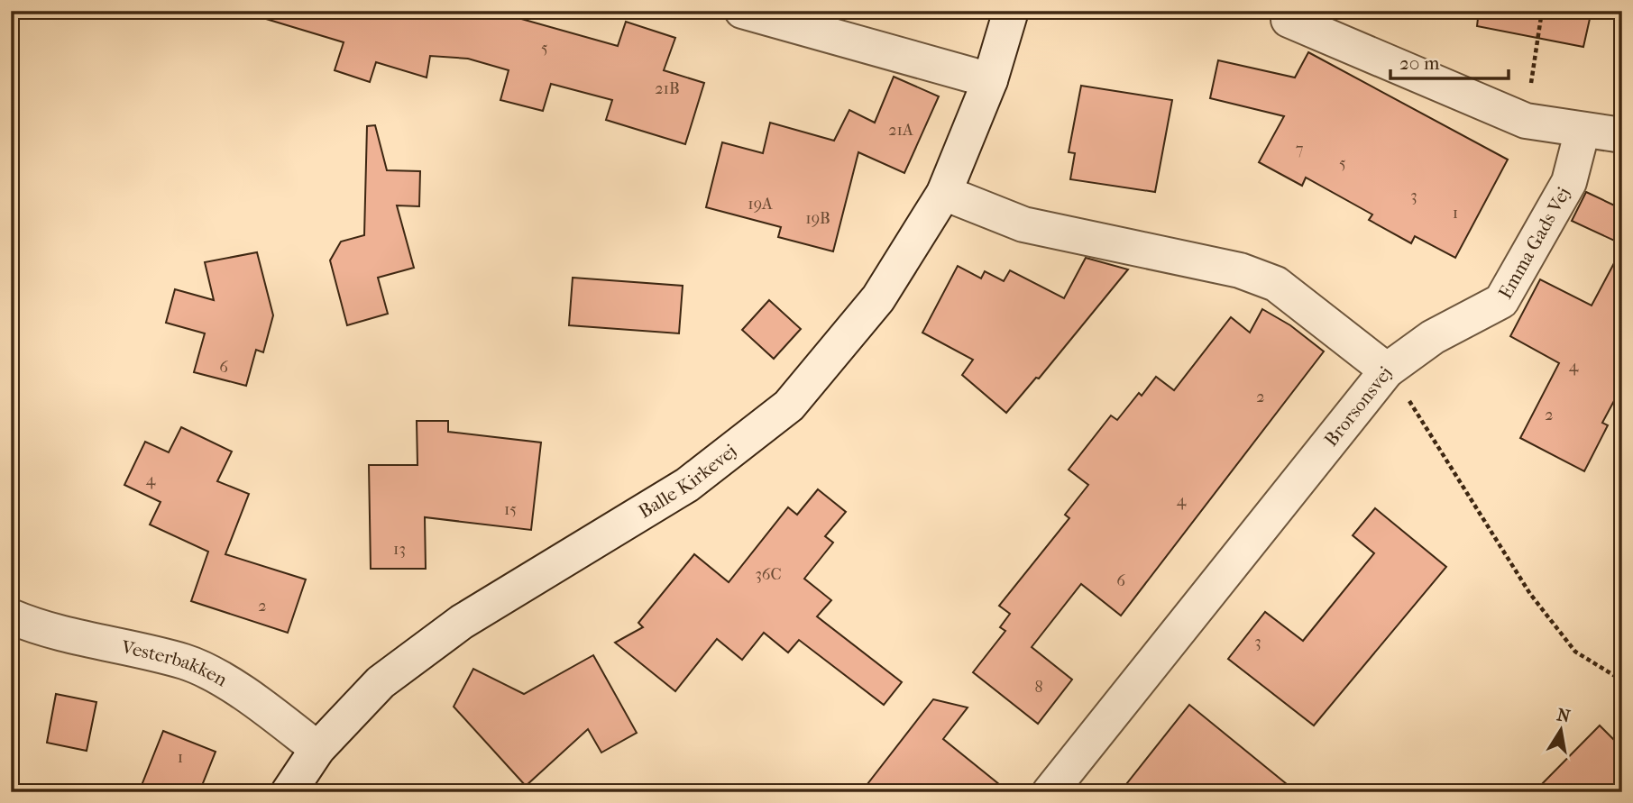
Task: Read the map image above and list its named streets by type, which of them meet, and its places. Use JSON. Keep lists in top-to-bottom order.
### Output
{
  "streets": {
    "street": [
      "Emma Gads Vej",
      "Brorsonsvej",
      "Balle Kirkevej",
      "Vesterbakken"
    ]
  },
  "crossings": [
    ["Emma Gads Vej", "Brorsonsvej"],
    ["Brorsonsvej", "Balle Kirkevej"],
    ["Balle Kirkevej", "Vesterbakken"]
  ],
  "house_numbers": [
    "5",
    "21B",
    "21A",
    "7",
    "5",
    "3",
    "19A",
    "1",
    "19B",
    "4",
    "6",
    "2",
    "2",
    "4",
    "4",
    "15",
    "13",
    "36C",
    "6",
    "2",
    "3",
    "8",
    "1"
  ],
  "scale_bar": "20 m",
  "north": "top"
}
